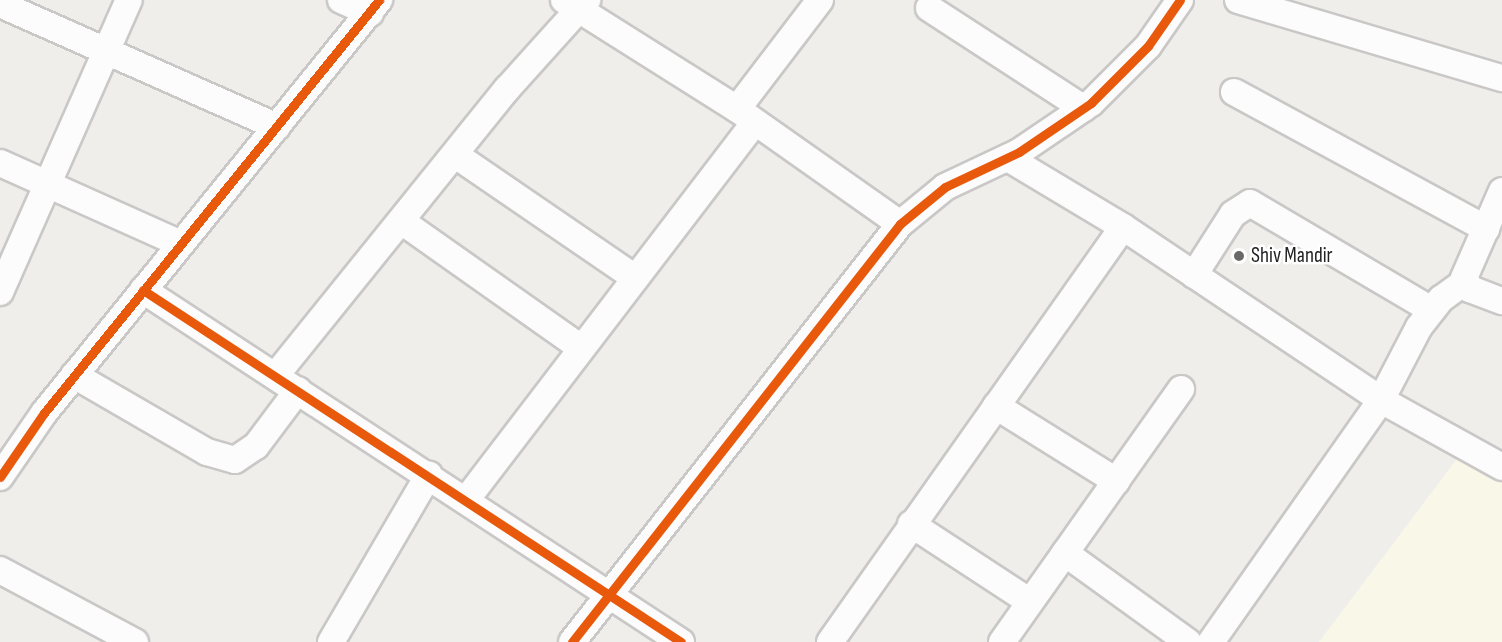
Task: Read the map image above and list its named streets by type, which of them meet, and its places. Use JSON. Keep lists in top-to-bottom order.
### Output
{
  "places": ["Shiv Mandir"]
}
